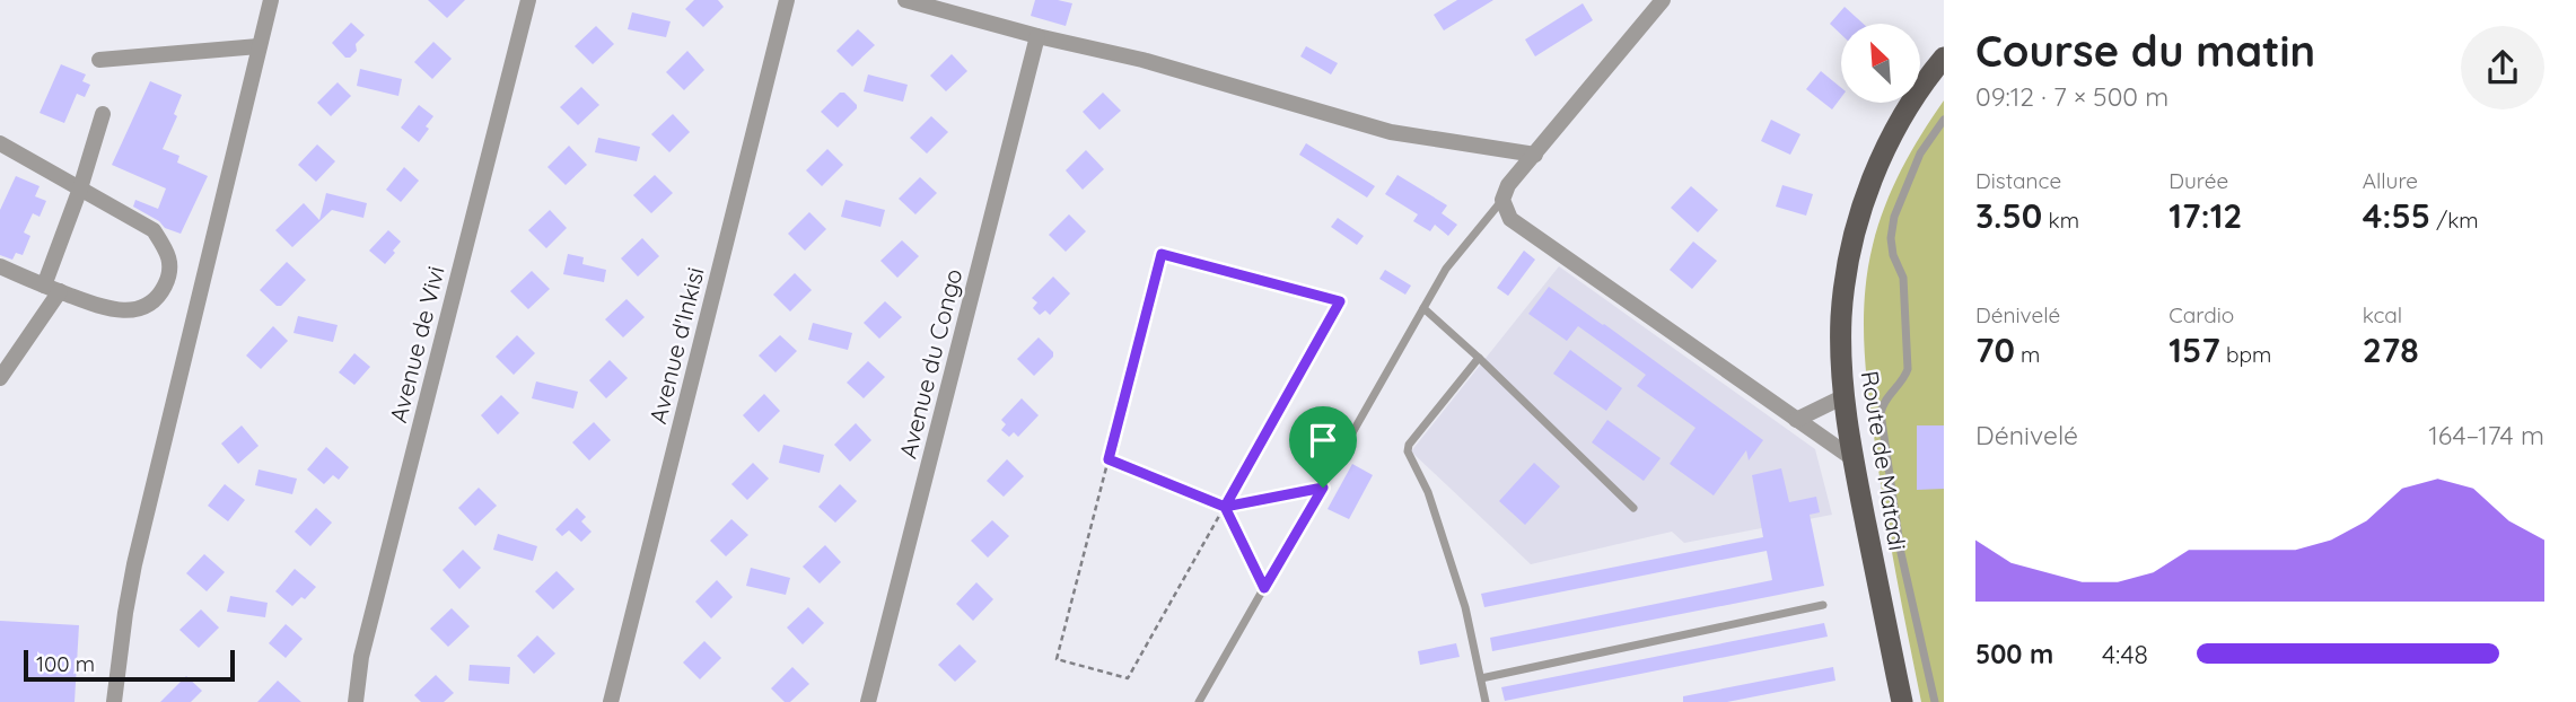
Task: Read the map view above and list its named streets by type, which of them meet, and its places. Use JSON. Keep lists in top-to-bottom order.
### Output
{
  "streets": {
    "main road": ["Route de Matadi"],
    "street": ["Avenue de Vivi", "Avenue d'Inkisi", "Avenue du Congo"]
  },
  "scale_bar": "100 m",
  "north": "top left",
  "page": {
    "heading": ["Course du matin", "09:12 · 7 × 500 m"],
    "stats": [
      ["Distance", "3.50 km"],
      ["Durée", "17:12"],
      ["Allure", "4:55 /km"],
      ["Dénivelé", "70 m"],
      ["Cardio", "157 bpm"],
      ["kcal", "278"]
    ],
    "chart": ["Dénivelé", "164–174 m"],
    "list": [
      {
        "name": "500 m",
        "note": "4:48"
      }
    ],
    "scale": "100 m"
  }
}
